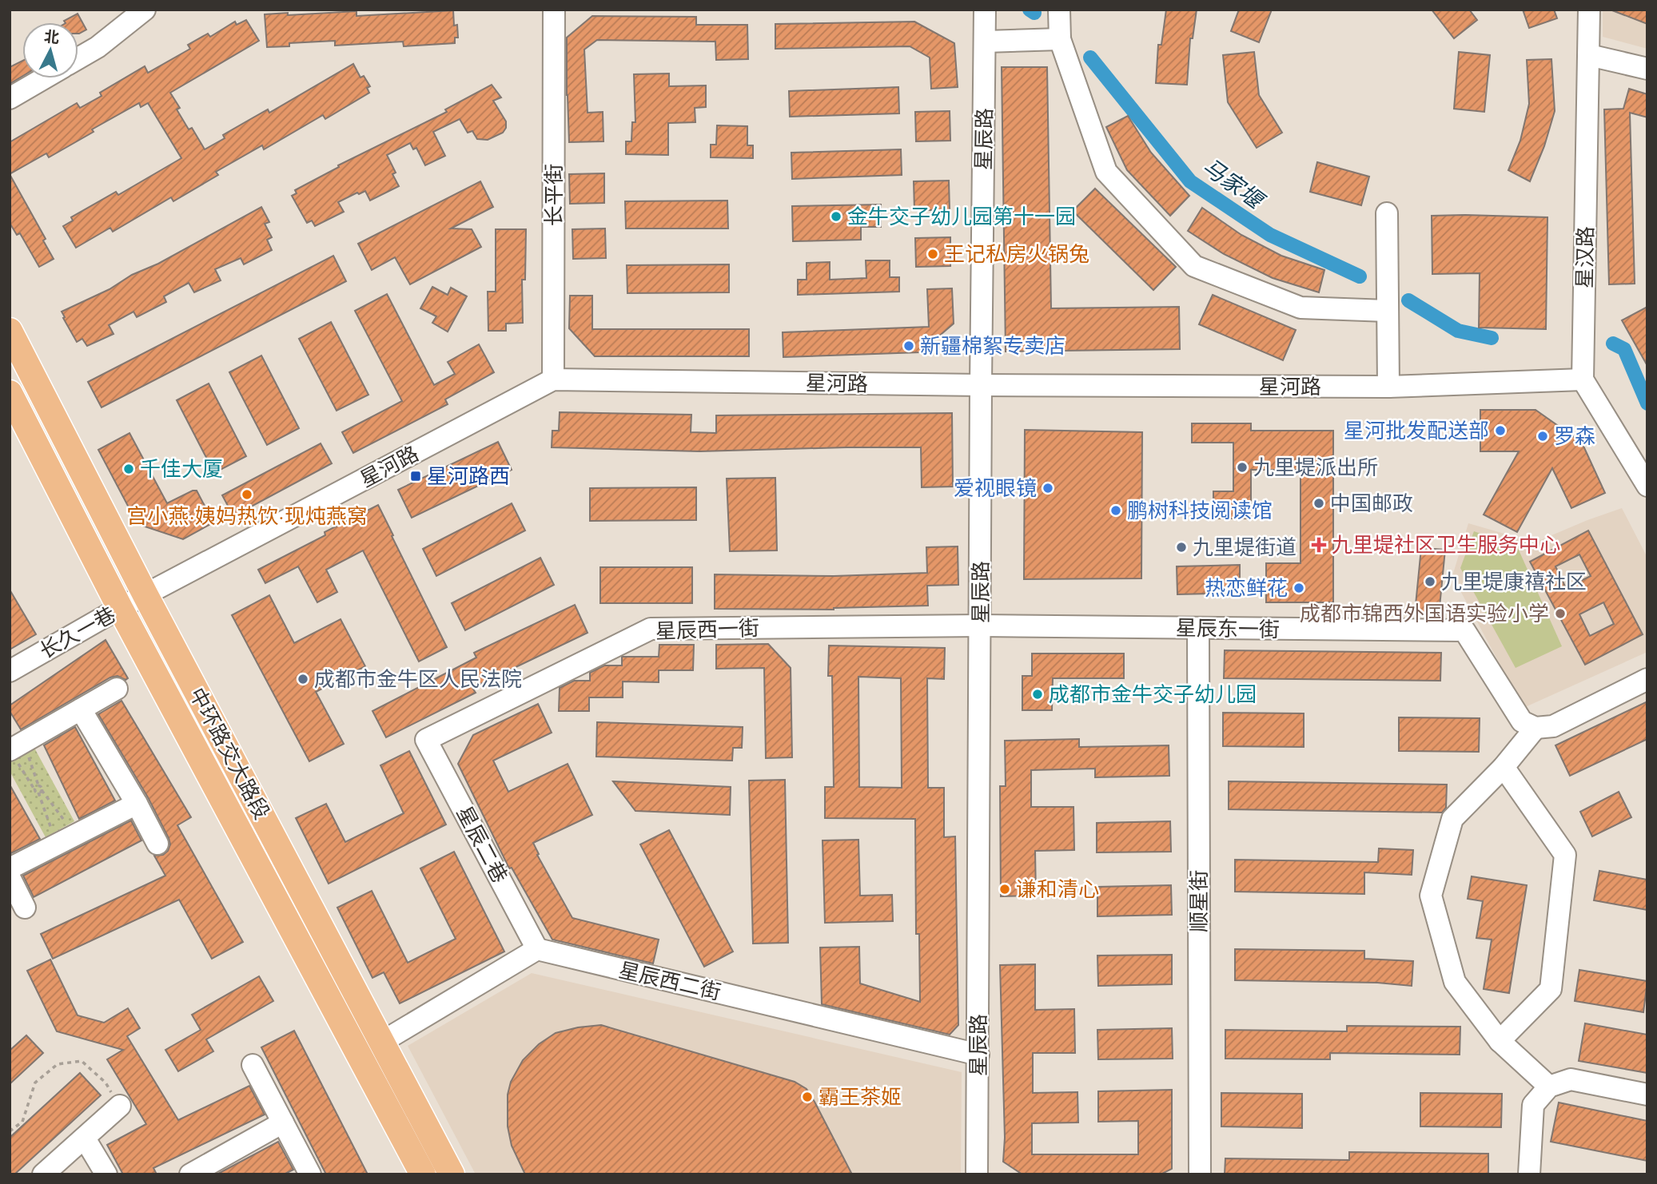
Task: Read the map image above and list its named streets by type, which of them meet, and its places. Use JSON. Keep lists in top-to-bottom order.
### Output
{
  "streets": {
    "main road": ["中环路交大路段"],
    "street": [
      "星辰路",
      "长平街",
      "星汉路",
      "星河路",
      "星辰东一街",
      "星辰西一街",
      "长久一巷",
      "星辰二巷",
      "顺星街",
      "星辰西二街"
    ]
  },
  "crossings": [
    ["星辰路", "星河路"],
    ["星辰路", "星辰东一街"],
    ["星辰路", "星辰西一街"],
    ["星辰路", "星辰西二街"],
    ["长平街", "星河路"],
    ["星汉路", "星河路"],
    ["星河路", "长久一巷"],
    ["星河路", "中环路交大路段"],
    ["星辰东一街", "星辰西一街"],
    ["星辰东一街", "顺星街"],
    ["星辰西一街", "星辰二巷"],
    ["长久一巷", "中环路交大路段"],
    ["星辰二巷", "星辰西二街"]
  ],
  "water": ["马家堰"],
  "places": {
    "other": [
      "金牛交子幼儿园第十一园",
      "王记私房火锅兔",
      "新疆棉絮专卖店",
      "星河批发配送部",
      "罗森",
      "九里堤派出所",
      "千佳大厦",
      "爱视眼镜",
      "宫小燕·姨妈热饮·现炖燕窝",
      "中国邮政",
      "鹏树科技阅读馆",
      "九里堤街道",
      "九里堤康禧社区",
      "热恋鲜花",
      "成都市锦西外国语实验小学",
      "成都市金牛区人民法院",
      "成都市金牛交子幼儿园",
      "谦和清心",
      "霸王茶姬"
    ],
    "transit": ["星河路西"],
    "health": ["九里堤社区卫生服务中心"]
  },
  "north": "top"
}
